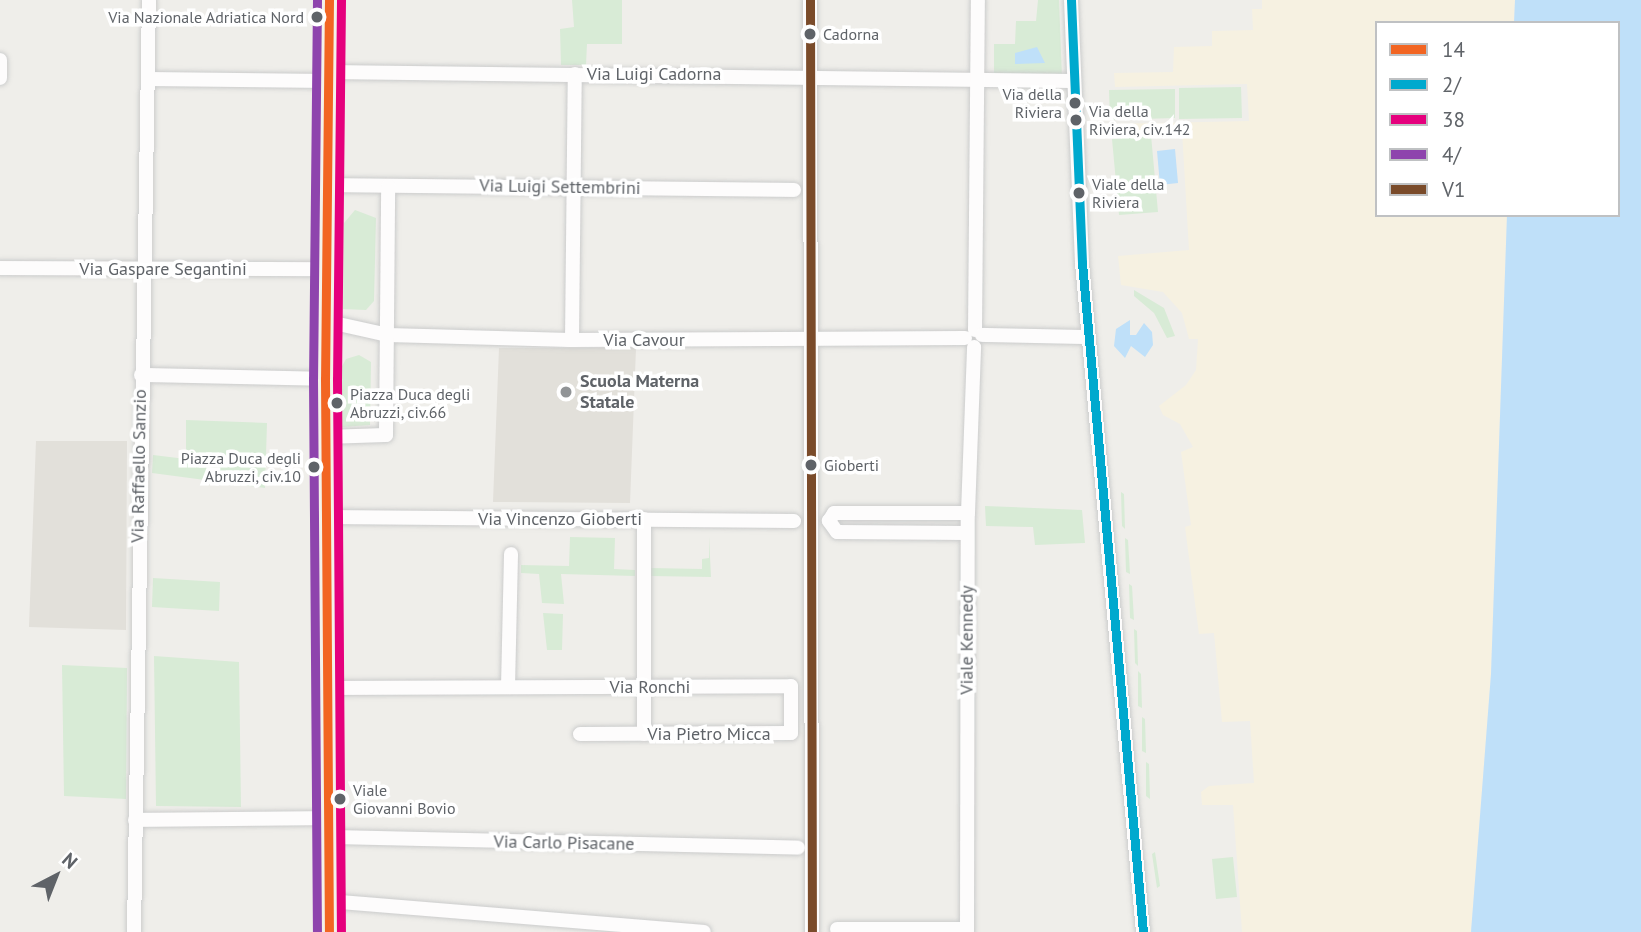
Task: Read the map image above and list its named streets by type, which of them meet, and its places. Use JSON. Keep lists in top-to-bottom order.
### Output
{
  "streets": {
    "street": [
      "Via Luigi Cadorna",
      "Via Luigi Settembrini",
      "Via Gaspare Segantini",
      "Via Cavour",
      "Via Raffaello Sanzio",
      "Via Vincenzo Gioberti",
      "Viale Kennedy",
      "Via Ronchi",
      "Via Pietro Micca",
      "Via Carlo Pisacane"
    ]
  },
  "crossings": [
    ["Via Luigi Cadorna", "Via Raffaello Sanzio"],
    ["Via Luigi Cadorna", "Viale Kennedy"],
    ["Via Gaspare Segantini", "Via Raffaello Sanzio"],
    ["Via Cavour", "Viale Kennedy"],
    ["Via Raffaello Sanzio", "Via Carlo Pisacane"],
    ["Via Ronchi", "Via Pietro Micca"]
  ],
  "places": [
    "Via Nazionale Adriatica Nord",
    "Cadorna",
    "Via della Riviera",
    "Via della Riviera, civ.142",
    "Viale della Riviera",
    "Scuola Materna Statale",
    "Piazza Duca degli Abruzzi, civ.66",
    "Gioberti",
    "Piazza Duca degli Abruzzi, civ.10",
    "Viale Giovanni Bovio"
  ],
  "lines": [
    "transit line 14",
    "transit line 2/",
    "transit line 38",
    "transit line 4/",
    "transit line V1"
  ],
  "legend": [
    "14",
    "2/",
    "38",
    "4/",
    "V1"
  ],
  "north": "top right"
}
